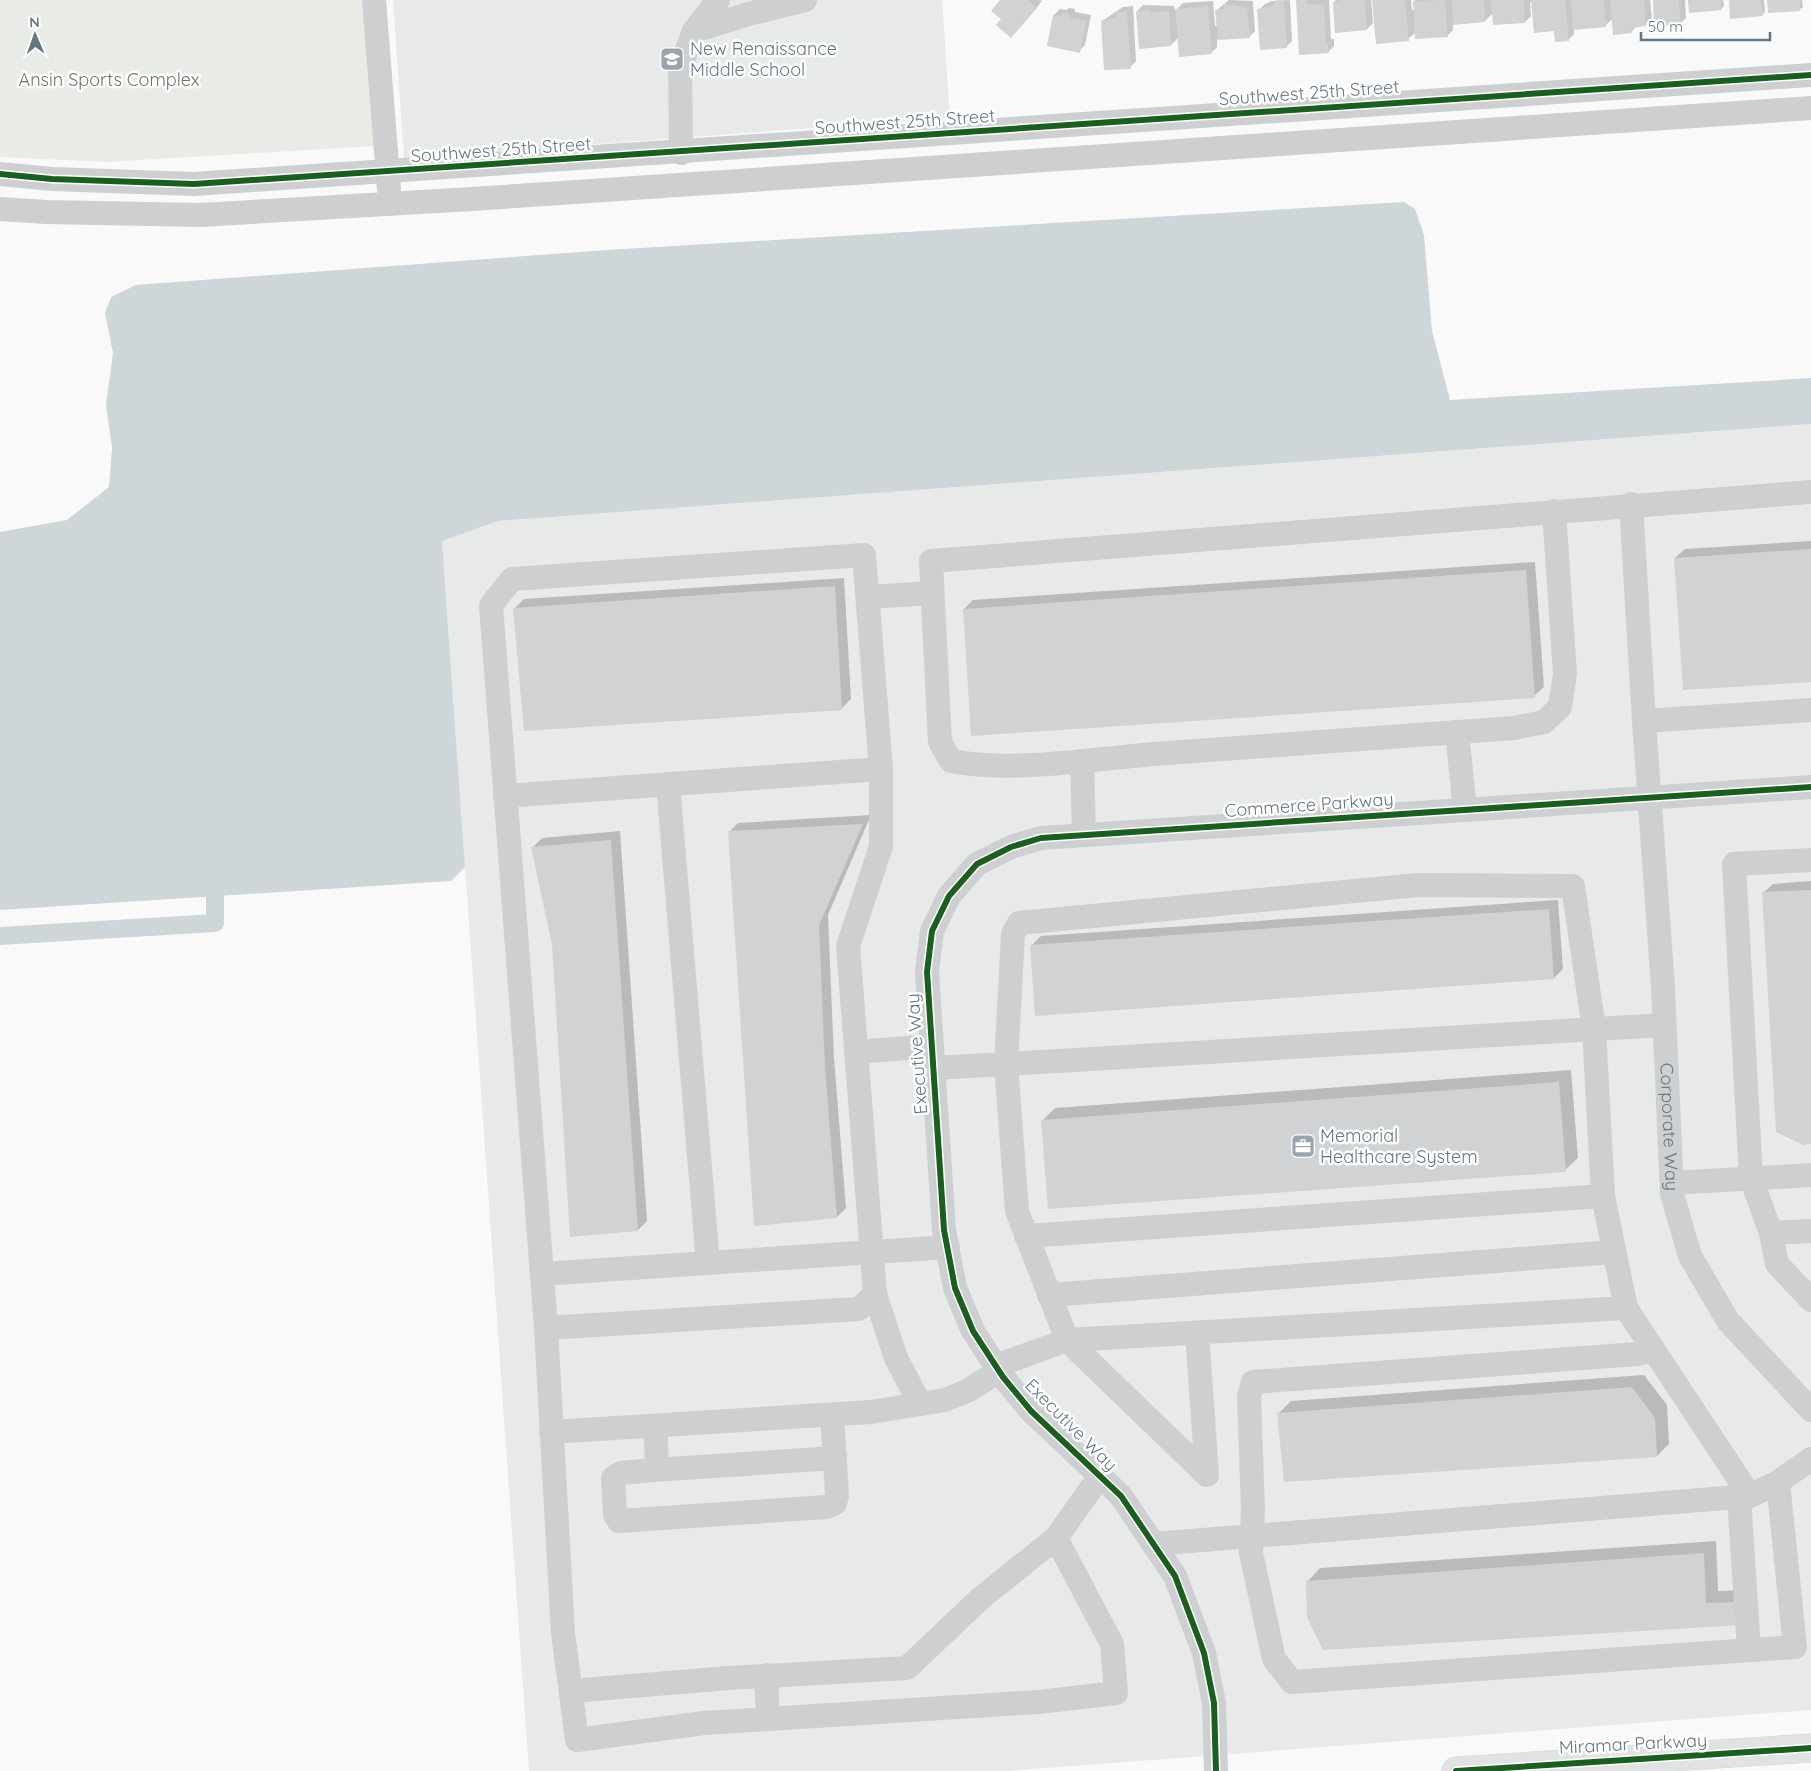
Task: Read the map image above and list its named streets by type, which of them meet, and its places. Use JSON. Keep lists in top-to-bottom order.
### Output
{
  "streets": {
    "main road": ["Miramar Parkway"],
    "street": [
      "Southwest 25th Street",
      "Commerce Parkway",
      "Executive Way",
      "Corporate Way"
    ]
  },
  "crossings": [
    ["Commerce Parkway", "Executive Way"],
    ["Commerce Parkway", "Corporate Way"]
  ],
  "parks": ["Ansin Sports Complex"],
  "places": {
    "school or university": ["New Renaissance Middle School"],
    "office": ["Memorial Healthcare System"]
  },
  "scale_bar": "50 m",
  "north": "top"
}
